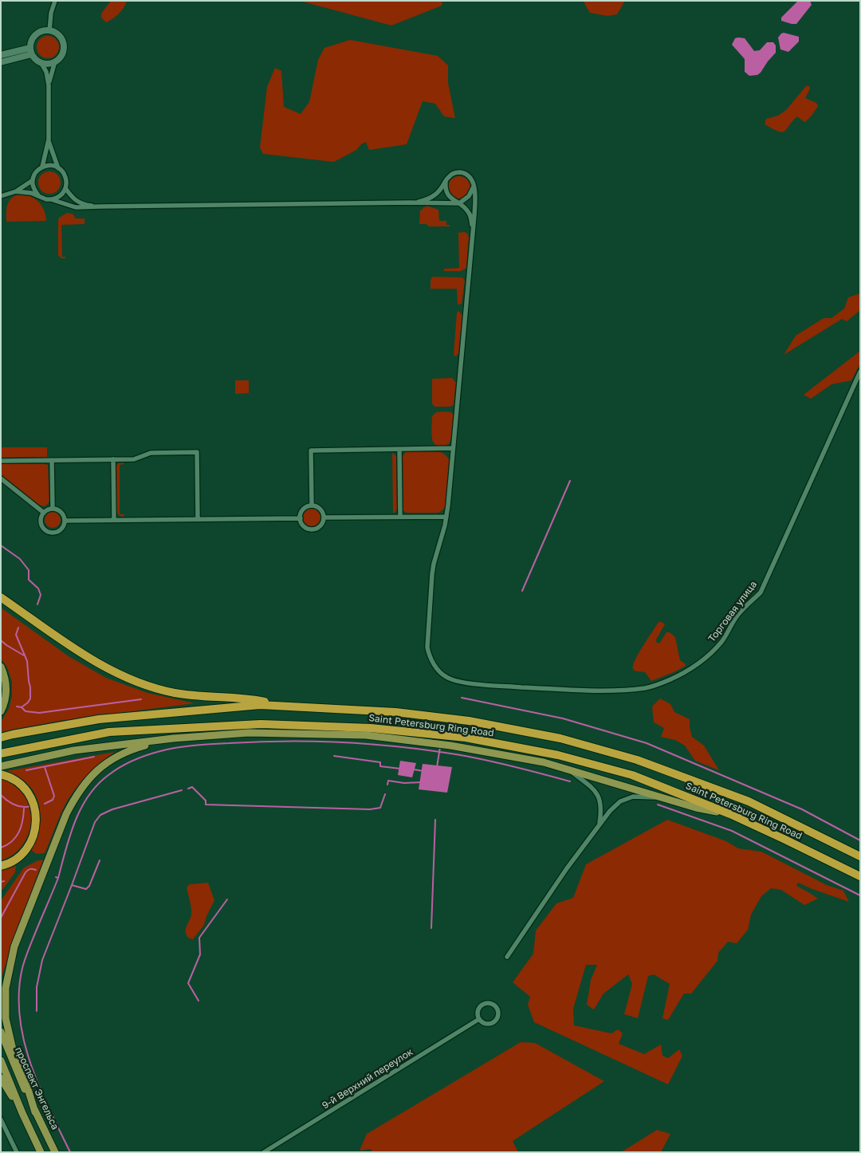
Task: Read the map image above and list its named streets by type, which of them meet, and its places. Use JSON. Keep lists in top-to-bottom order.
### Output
{
  "streets": {
    "highway": ["Saint Petersburg Ring Road"],
    "main road": ["проспект Энгельса"],
    "street": ["Торговая улица", "9-й Верхний переулок"]
  }
}
